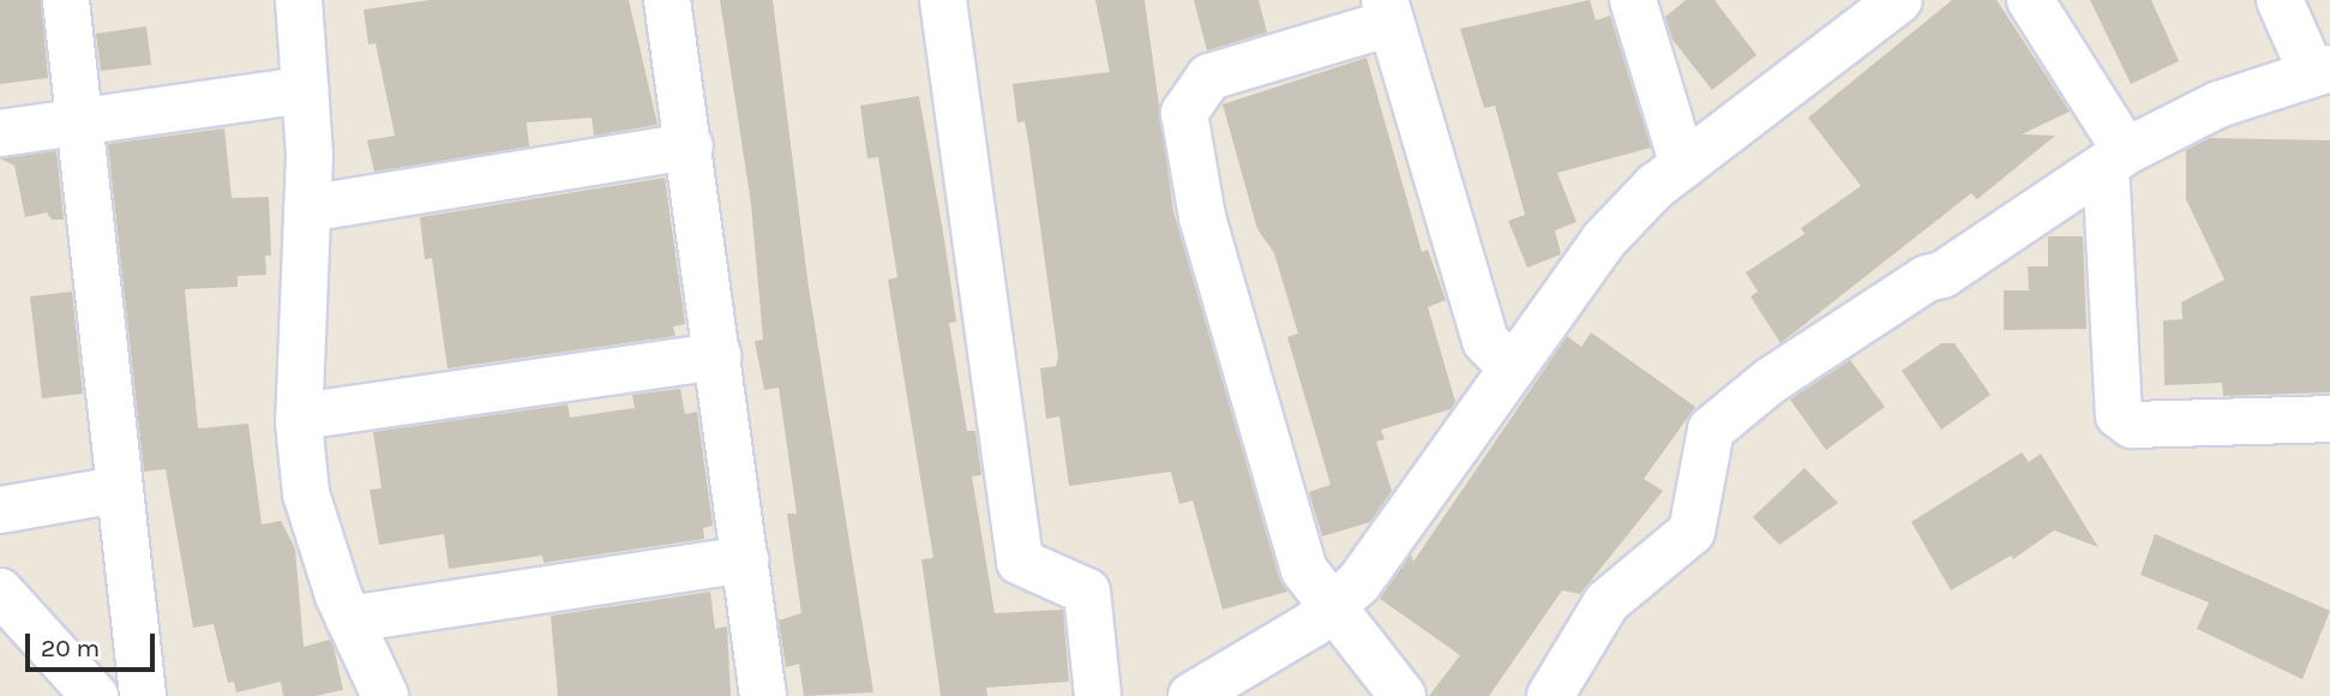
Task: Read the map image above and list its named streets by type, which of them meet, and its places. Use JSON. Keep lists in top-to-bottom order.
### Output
{
  "scale_bar": "20 m"
}
